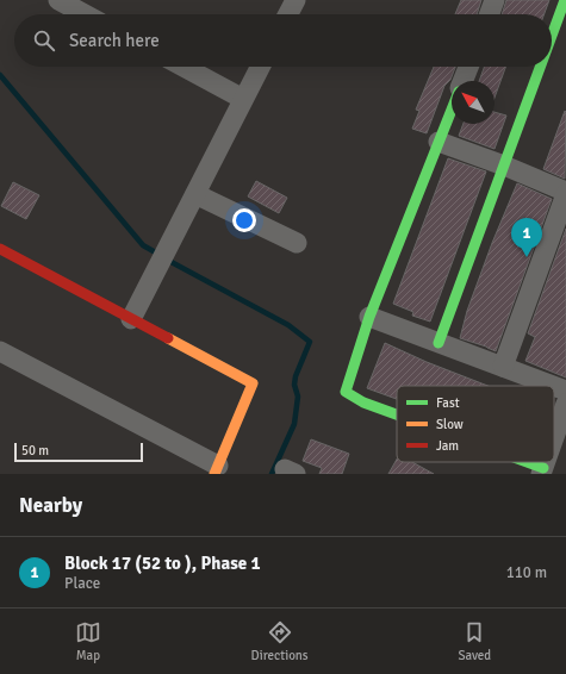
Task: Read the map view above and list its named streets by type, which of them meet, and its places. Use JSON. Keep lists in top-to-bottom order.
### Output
{
  "legend": ["Fast", "Slow", "Jam"],
  "scale_bar": "50 m",
  "north": "top left",
  "page": {
    "search": "Search here",
    "pins": "1",
    "scale": "50 m",
    "heading": "Nearby",
    "list": [
      {
        "mark": "1",
        "name": "Block 17 (52 to ), Phase 1",
        "note": "Place",
        "value": "110 m"
      }
    ],
    "nav": ["Map", "Directions", "Saved"]
  }
}
